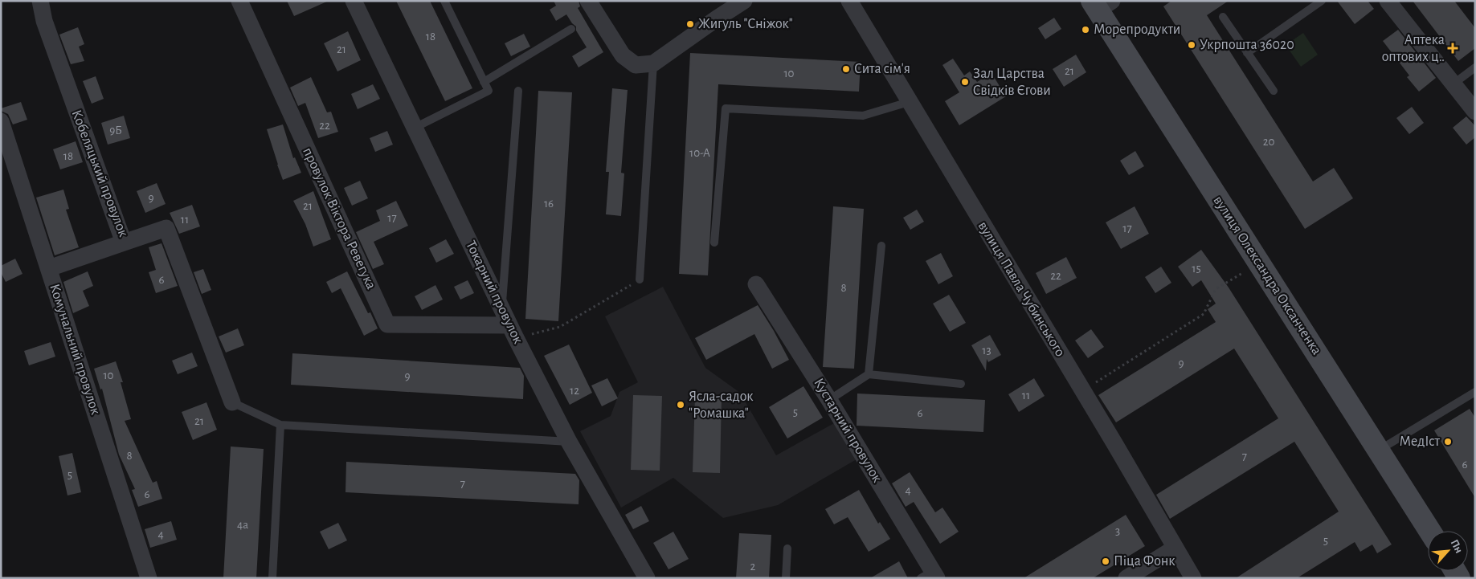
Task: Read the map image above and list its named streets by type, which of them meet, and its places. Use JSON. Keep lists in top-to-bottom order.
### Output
{
  "streets": {
    "main road": ["вулиця Олександра Оксанченка"],
    "street": [
      "Кобеляцький провулок",
      "провулок Віктора Ревегука",
      "вулиця Павла Чубинського",
      "Токарний провулок",
      "Комунальний провулок",
      "Кустарний провулок"
    ]
  },
  "crossings": [
    ["провулок Віктора Ревегука", "Токарний провулок"]
  ],
  "places": {
    "other": [
      "Жигуль \"Сніжок\"",
      "Морепродукти",
      "Укрпошта 36020",
      "Сита сім'я",
      "Зал Царства Cвідків Єгови",
      "Ясла-садок \"Ромашка\"",
      "МедІст",
      "Піца Фонк"
    ],
    "health": ["Аптека оптових ц‥"]
  },
  "house_numbers": [
    "18",
    "21",
    "21",
    "10",
    "22",
    "9Б",
    "20",
    "10-А",
    "18",
    "9",
    "16",
    "21",
    "17",
    "11",
    "17",
    "15",
    "22",
    "6",
    "8",
    "13",
    "9",
    "10",
    "9",
    "12",
    "11",
    "5",
    "6",
    "21",
    "8",
    "7",
    "6",
    "5",
    "7",
    "4",
    "6",
    "4а",
    "3",
    "4",
    "5",
    "2"
  ],
  "north": "top right"
}
